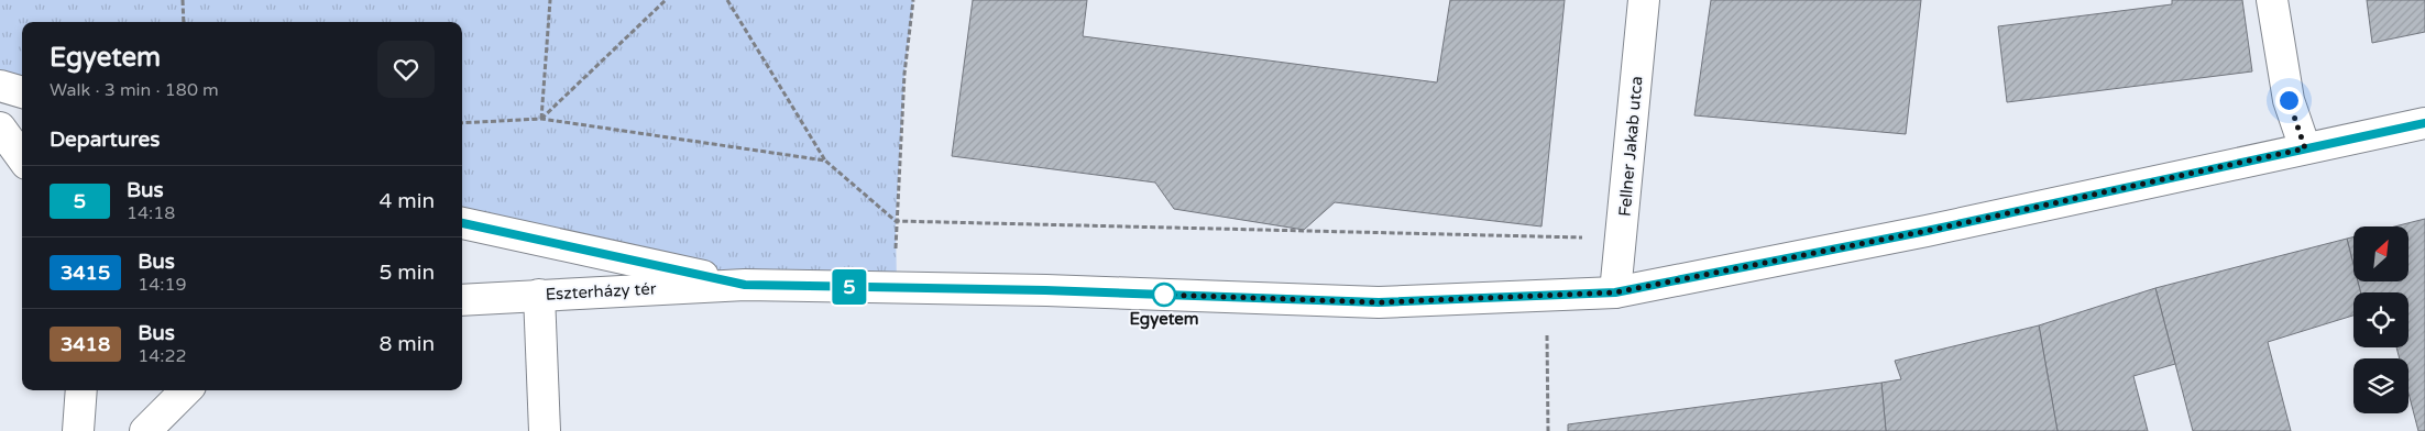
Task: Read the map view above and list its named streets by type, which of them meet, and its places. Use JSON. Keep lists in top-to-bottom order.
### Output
{
  "streets": {
    "street": ["Fellner Jakab utca", "Eszterházy tér"]
  },
  "crossings": [
    ["Fellner Jakab utca", "Eszterházy tér"]
  ],
  "places": ["Egyetem"],
  "lines": ["bus line 5"],
  "north": "top right",
  "page": {
    "on_map": "5",
    "heading": [
      ["Egyetem", "Walk · 3 min · 180 m"],
      "Departures"
    ],
    "list": [
      {
        "mark": "5",
        "name": "Bus",
        "note": "14:18",
        "value": "4 min"
      },
      {
        "mark": "3415",
        "name": "Bus",
        "note": "14:19",
        "value": "5 min"
      },
      {
        "mark": "3418",
        "name": "Bus",
        "note": "14:22",
        "value": "8 min"
      }
    ]
  }
}
